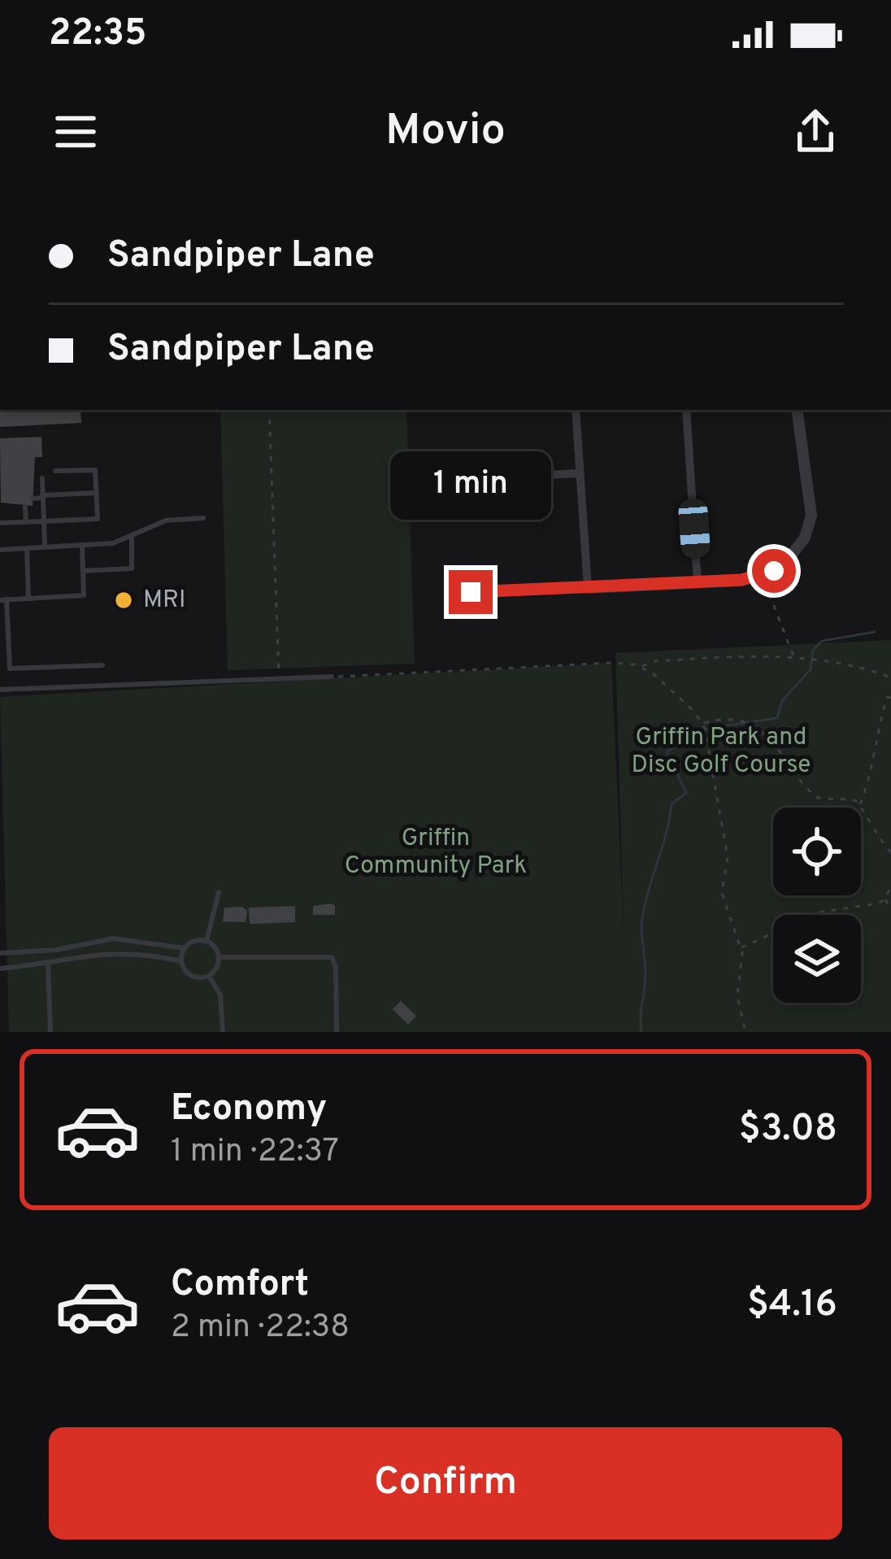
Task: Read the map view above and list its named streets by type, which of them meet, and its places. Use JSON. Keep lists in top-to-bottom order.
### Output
{
  "parks": ["Griffin Park and Disc Golf Course", "Griffin Community Park"],
  "places": ["MRI"],
  "page": {
    "status": "22:35",
    "header": "Movio",
    "banner": ["Sandpiper Lane", "Sandpiper Lane"],
    "bubble": "1 min",
    "list": [
      {
        "name": "Economy",
        "note": "1 min · 22:37",
        "value": "$3.08"
      },
      {
        "name": "Comfort",
        "note": "2 min · 22:38",
        "value": "$4.16"
      }
    ],
    "buttons": "Confirm"
  }
}
